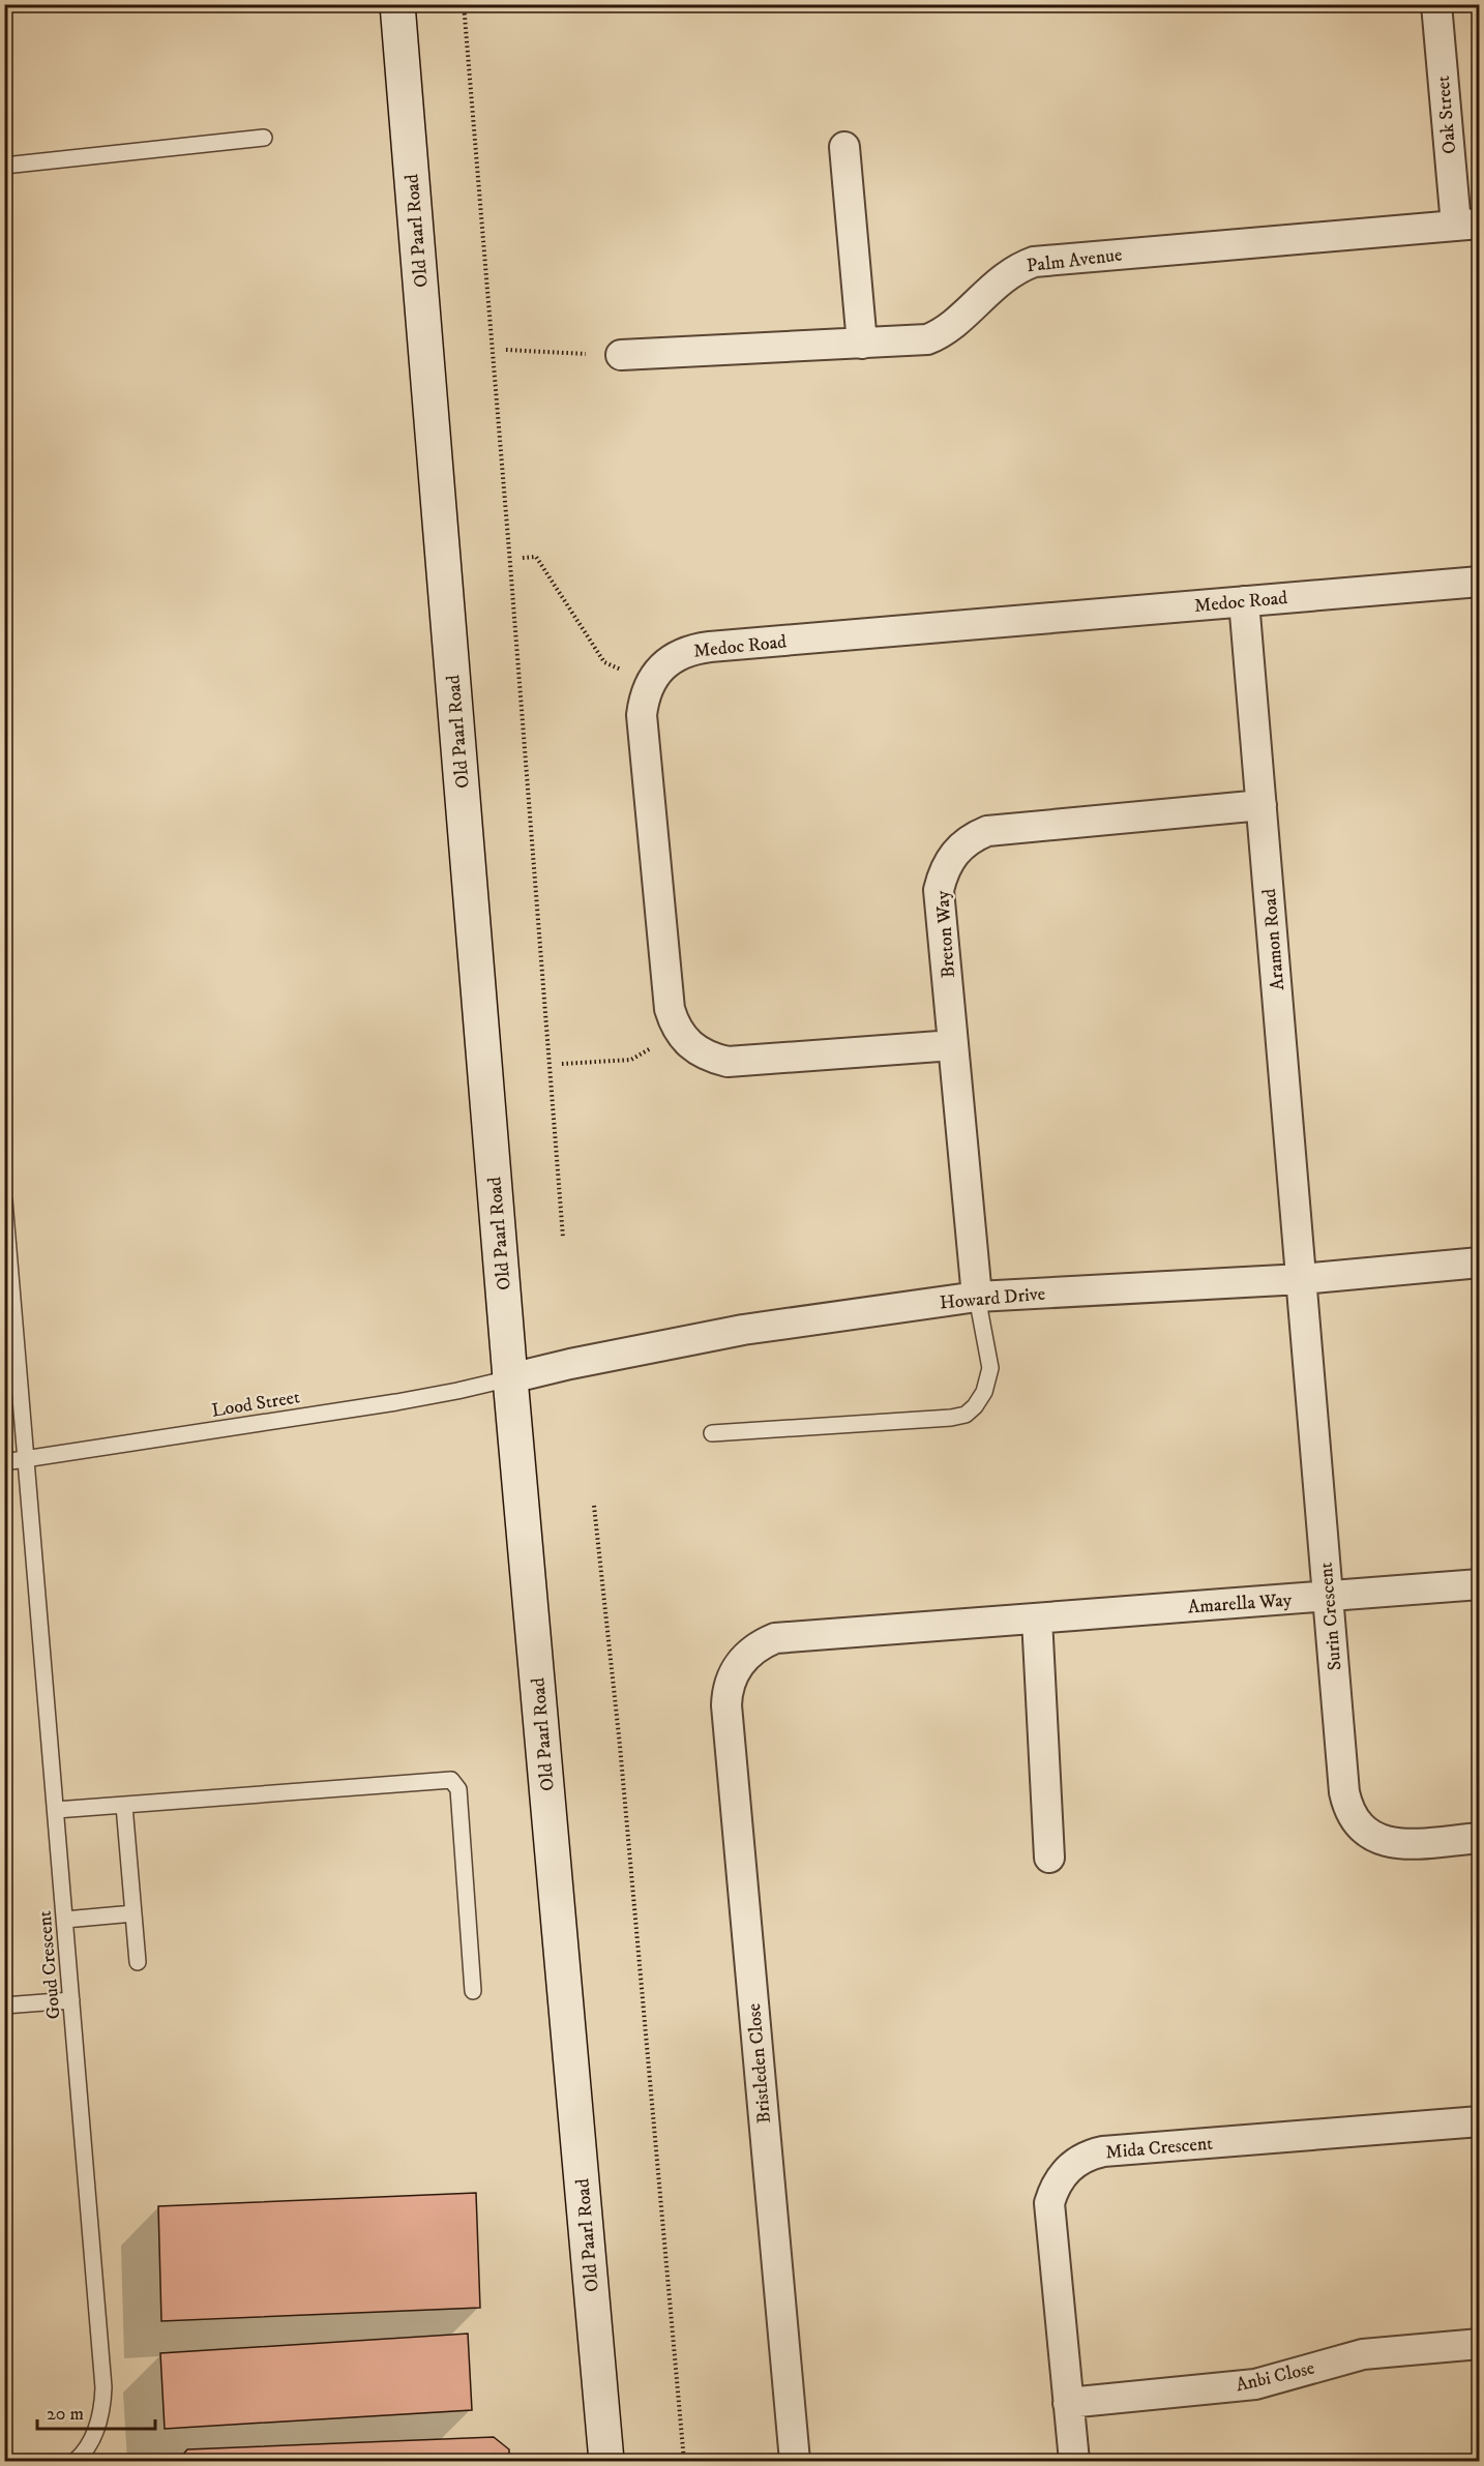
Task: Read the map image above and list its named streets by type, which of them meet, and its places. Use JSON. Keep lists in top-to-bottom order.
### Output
{
  "streets": {
    "main road": ["Old Paarl Road"],
    "street": [
      "Oak Street",
      "Palm Avenue",
      "Medoc Road",
      "Breton Way",
      "Aramon Road",
      "Howard Drive",
      "Amarella Way",
      "Surin Crescent",
      "Bristleden Close",
      "Mida Crescent",
      "Anbi Close"
    ],
    "lane": ["Lood Street", "Goud Crescent"]
  },
  "crossings": [
    ["Oak Street", "Palm Avenue"],
    ["Old Paarl Road", "Howard Drive"],
    ["Old Paarl Road", "Lood Street"],
    ["Medoc Road", "Breton Way"],
    ["Medoc Road", "Aramon Road"],
    ["Breton Way", "Aramon Road"],
    ["Breton Way", "Howard Drive"],
    ["Aramon Road", "Howard Drive"],
    ["Aramon Road", "Surin Crescent"],
    ["Howard Drive", "Lood Street"],
    ["Howard Drive", "Surin Crescent"],
    ["Lood Street", "Goud Crescent"],
    ["Amarella Way", "Surin Crescent"],
    ["Amarella Way", "Bristleden Close"],
    ["Mida Crescent", "Anbi Close"]
  ],
  "scale_bar": "20 m"
}
